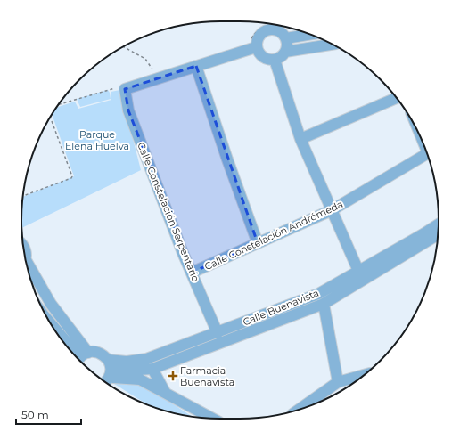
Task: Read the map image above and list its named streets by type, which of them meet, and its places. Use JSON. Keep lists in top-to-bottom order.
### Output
{
  "streets": {
    "street": ["Calle Constelación Serpentario", "Calle Constelación Andrómeda", "Calle Buenavista"]
  },
  "crossings": [
    ["Calle Constelación Serpentario", "Calle Constelación Andrómeda"],
    ["Calle Constelación Serpentario", "Calle Buenavista"]
  ],
  "parks": ["Parque Elena Huelva"],
  "places": {
    "health": ["Farmacia Buenavista"]
  },
  "scale_bar": "50 m"
}
